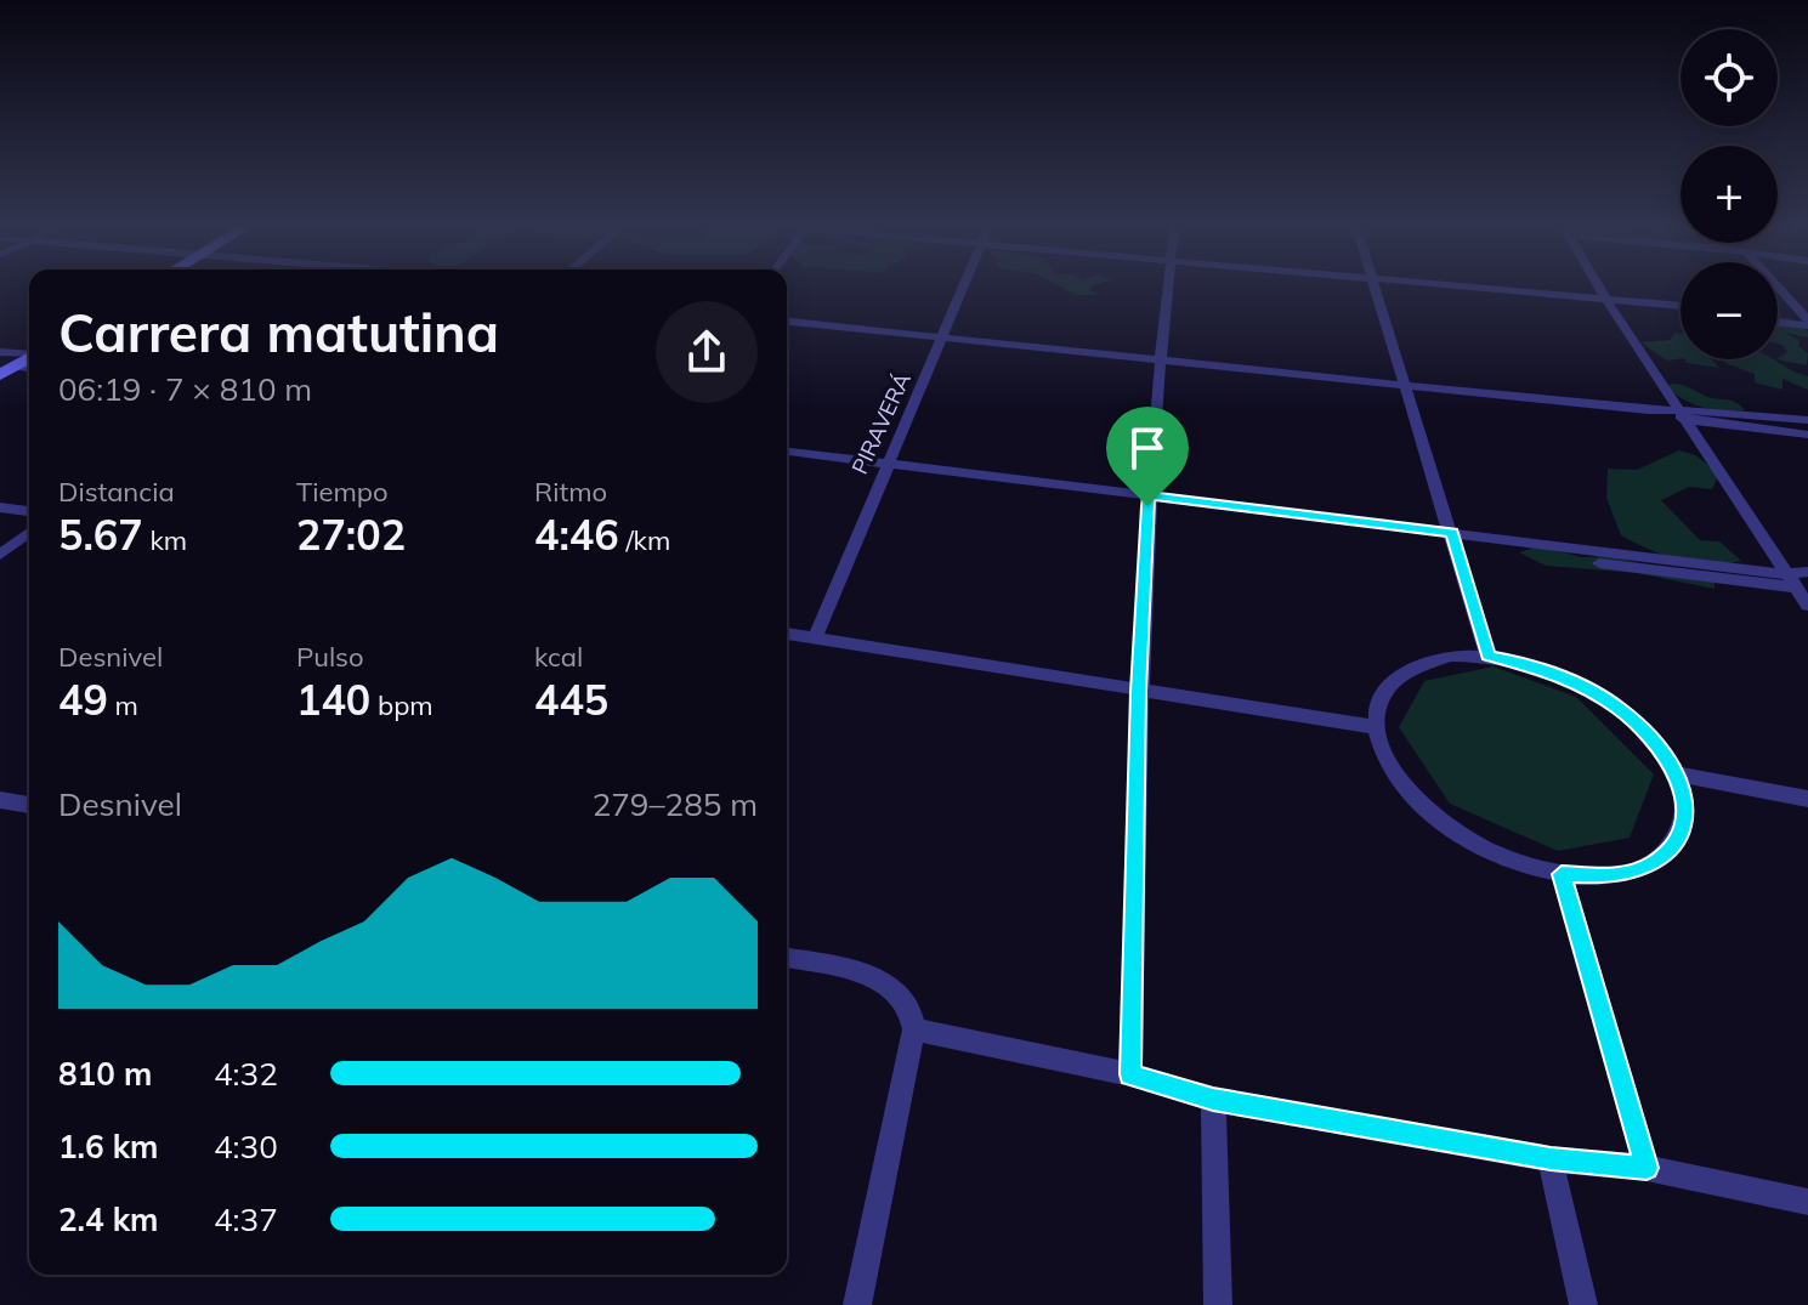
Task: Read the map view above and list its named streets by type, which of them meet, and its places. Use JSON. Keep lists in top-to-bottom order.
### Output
{
  "streets": {
    "street": ["PIRAVERÁ"]
  },
  "page": {
    "map_buttons": ["+", "−"],
    "heading": ["Carrera matutina", "06:19 · 7 × 810 m"],
    "stats": [
      ["Distancia", "5.67 km"],
      ["Tiempo", "27:02"],
      ["Ritmo", "4:46 /km"],
      ["Desnivel", "49 m"],
      ["Pulso", "140 bpm"],
      ["kcal", "445"]
    ],
    "chart": ["Desnivel", "279–285 m"],
    "list": [
      {
        "name": "810 m",
        "note": "4:32"
      },
      {
        "name": "1.6 km",
        "note": "4:30"
      },
      {
        "name": "2.4 km",
        "note": "4:37"
      }
    ]
  }
}
